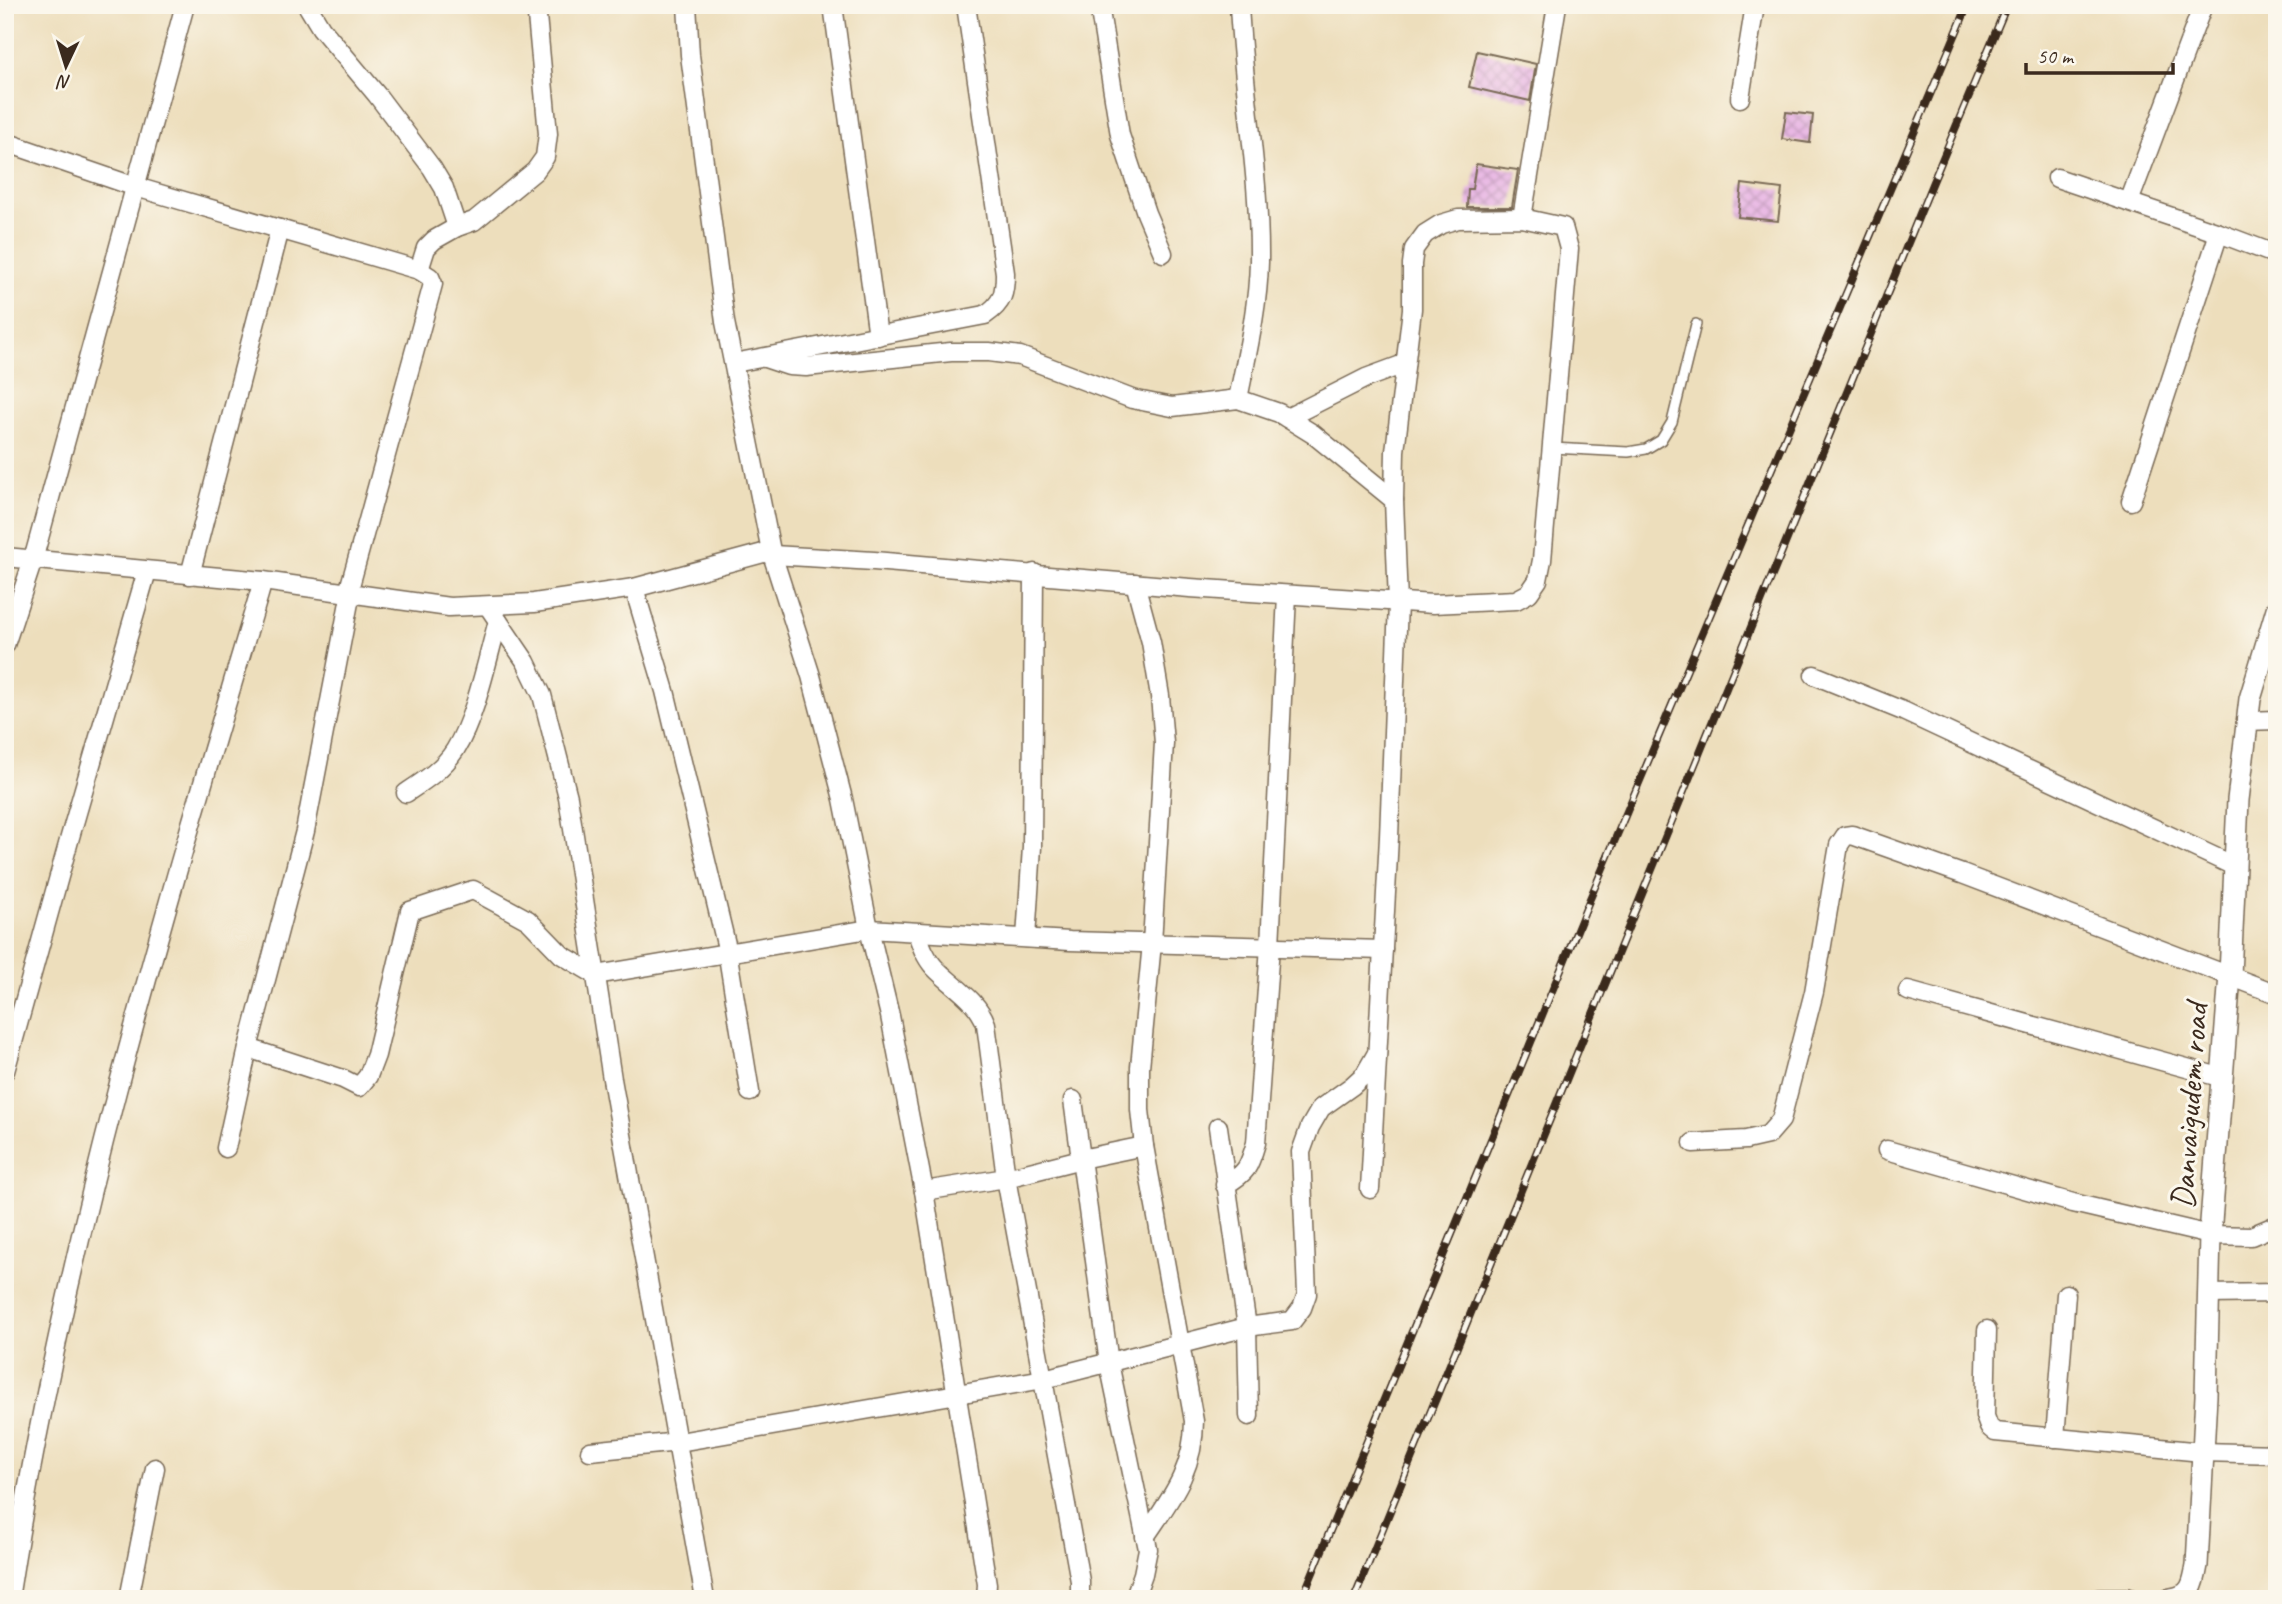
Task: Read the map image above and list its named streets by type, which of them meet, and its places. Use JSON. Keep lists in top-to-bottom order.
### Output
{
  "streets": {
    "street": ["Danvaigudem road"]
  },
  "scale_bar": "50 m",
  "north": "bottom"
}
